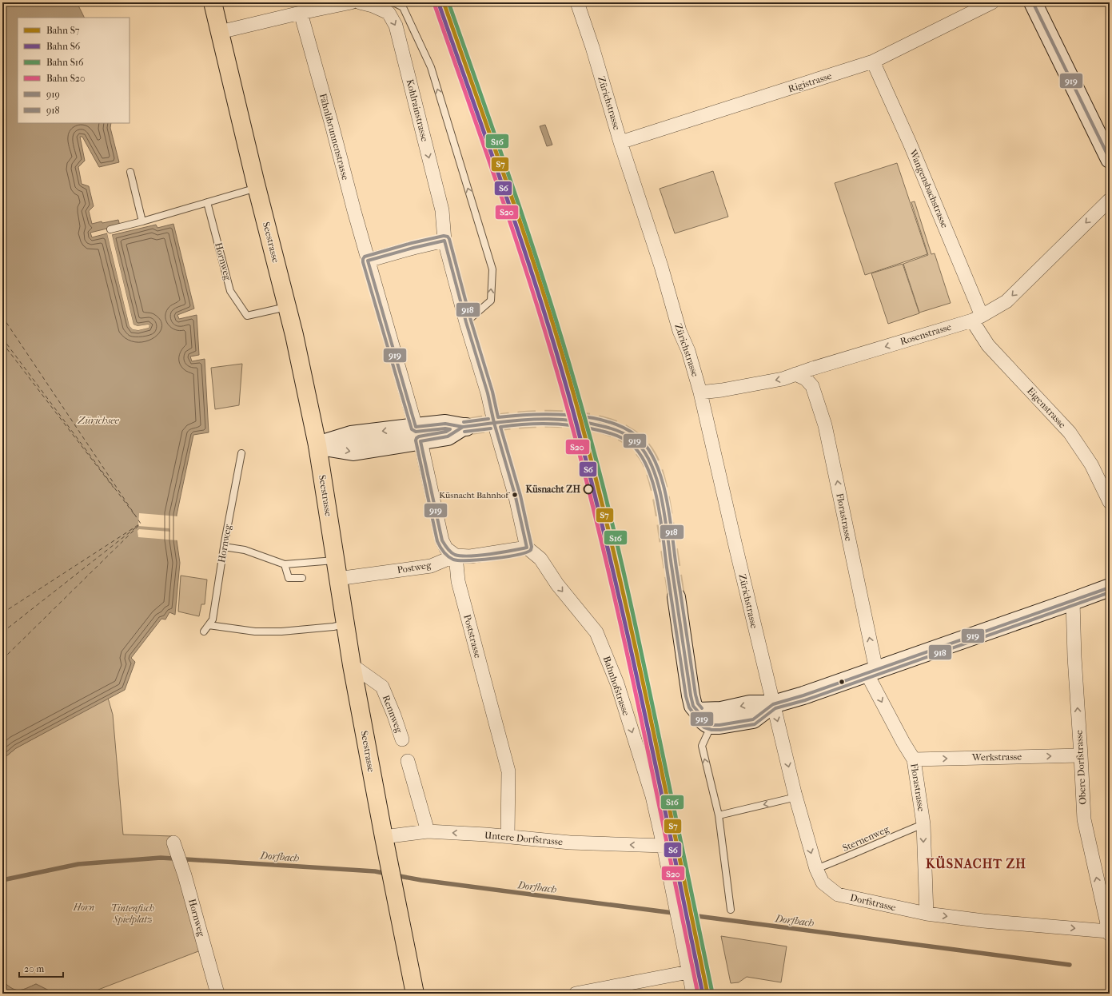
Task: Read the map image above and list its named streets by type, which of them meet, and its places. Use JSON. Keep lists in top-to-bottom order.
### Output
{
  "streets": {
    "main road": ["Seestrasse"],
    "street": [
      "Rigistrasse",
      "Zürichstrasse",
      "Kohlrainstrasse",
      "Fähnlibrunnenstrasse",
      "Wangensbachstrasse",
      "Hornweg",
      "Rosenstrasse",
      "Eigenstrasse",
      "Florastrasse",
      "Postweg",
      "Poststrasse",
      "Bahnhofstrasse",
      "Rennweg",
      "Werkstrasse",
      "Obere Dorfstrasse",
      "Untere Dorfstrasse",
      "Dorfstrasse"
    ],
    "lane": ["Sternenweg"]
  },
  "crossings": [
    ["Rigistrasse", "Zürichstrasse"],
    ["Rigistrasse", "Wangensbachstrasse"],
    ["Zürichstrasse", "Rosenstrasse"],
    ["Zürichstrasse", "Dorfstrasse"],
    ["Kohlrainstrasse", "Postweg"],
    ["Kohlrainstrasse", "Bahnhofstrasse"],
    ["Wangensbachstrasse", "Rosenstrasse"],
    ["Wangensbachstrasse", "Eigenstrasse"],
    ["Seestrasse", "Hornweg"],
    ["Seestrasse", "Postweg"],
    ["Seestrasse", "Rennweg"],
    ["Seestrasse", "Untere Dorfstrasse"],
    ["Rosenstrasse", "Eigenstrasse"],
    ["Rosenstrasse", "Florastrasse"],
    ["Florastrasse", "Werkstrasse"],
    ["Florastrasse", "Sternenweg"],
    ["Florastrasse", "Dorfstrasse"],
    ["Postweg", "Poststrasse"],
    ["Postweg", "Bahnhofstrasse"],
    ["Poststrasse", "Untere Dorfstrasse"],
    ["Bahnhofstrasse", "Untere Dorfstrasse"],
    ["Werkstrasse", "Obere Dorfstrasse"],
    ["Obere Dorfstrasse", "Dorfstrasse"],
    ["Sternenweg", "Dorfstrasse"]
  ],
  "one_way": [
    "Kohlrainstrasse",
    "Rosenstrasse",
    "Bahnhofstrasse",
    "Werkstrasse",
    "Obere Dorfstrasse",
    "Untere Dorfstrasse",
    "Dorfstrasse"
  ],
  "districts": ["KÜSNACHT ZH"],
  "water": ["Zürichsee", "Dorfbach"],
  "parks": ["Horn", "Tintenfisch Spielplatz"],
  "places": ["Küsnacht ZH", "Küsnacht Bahnhof"],
  "lines": [
    "rail line S7",
    "rail line S16",
    "transit line 919",
    "rail line S6",
    "rail line S20",
    "transit line 918"
  ],
  "legend": [
    "Bahn S7",
    "Bahn S6",
    "Bahn S16",
    "Bahn S20",
    "919",
    "918"
  ],
  "scale_bar": "20 m"
}
